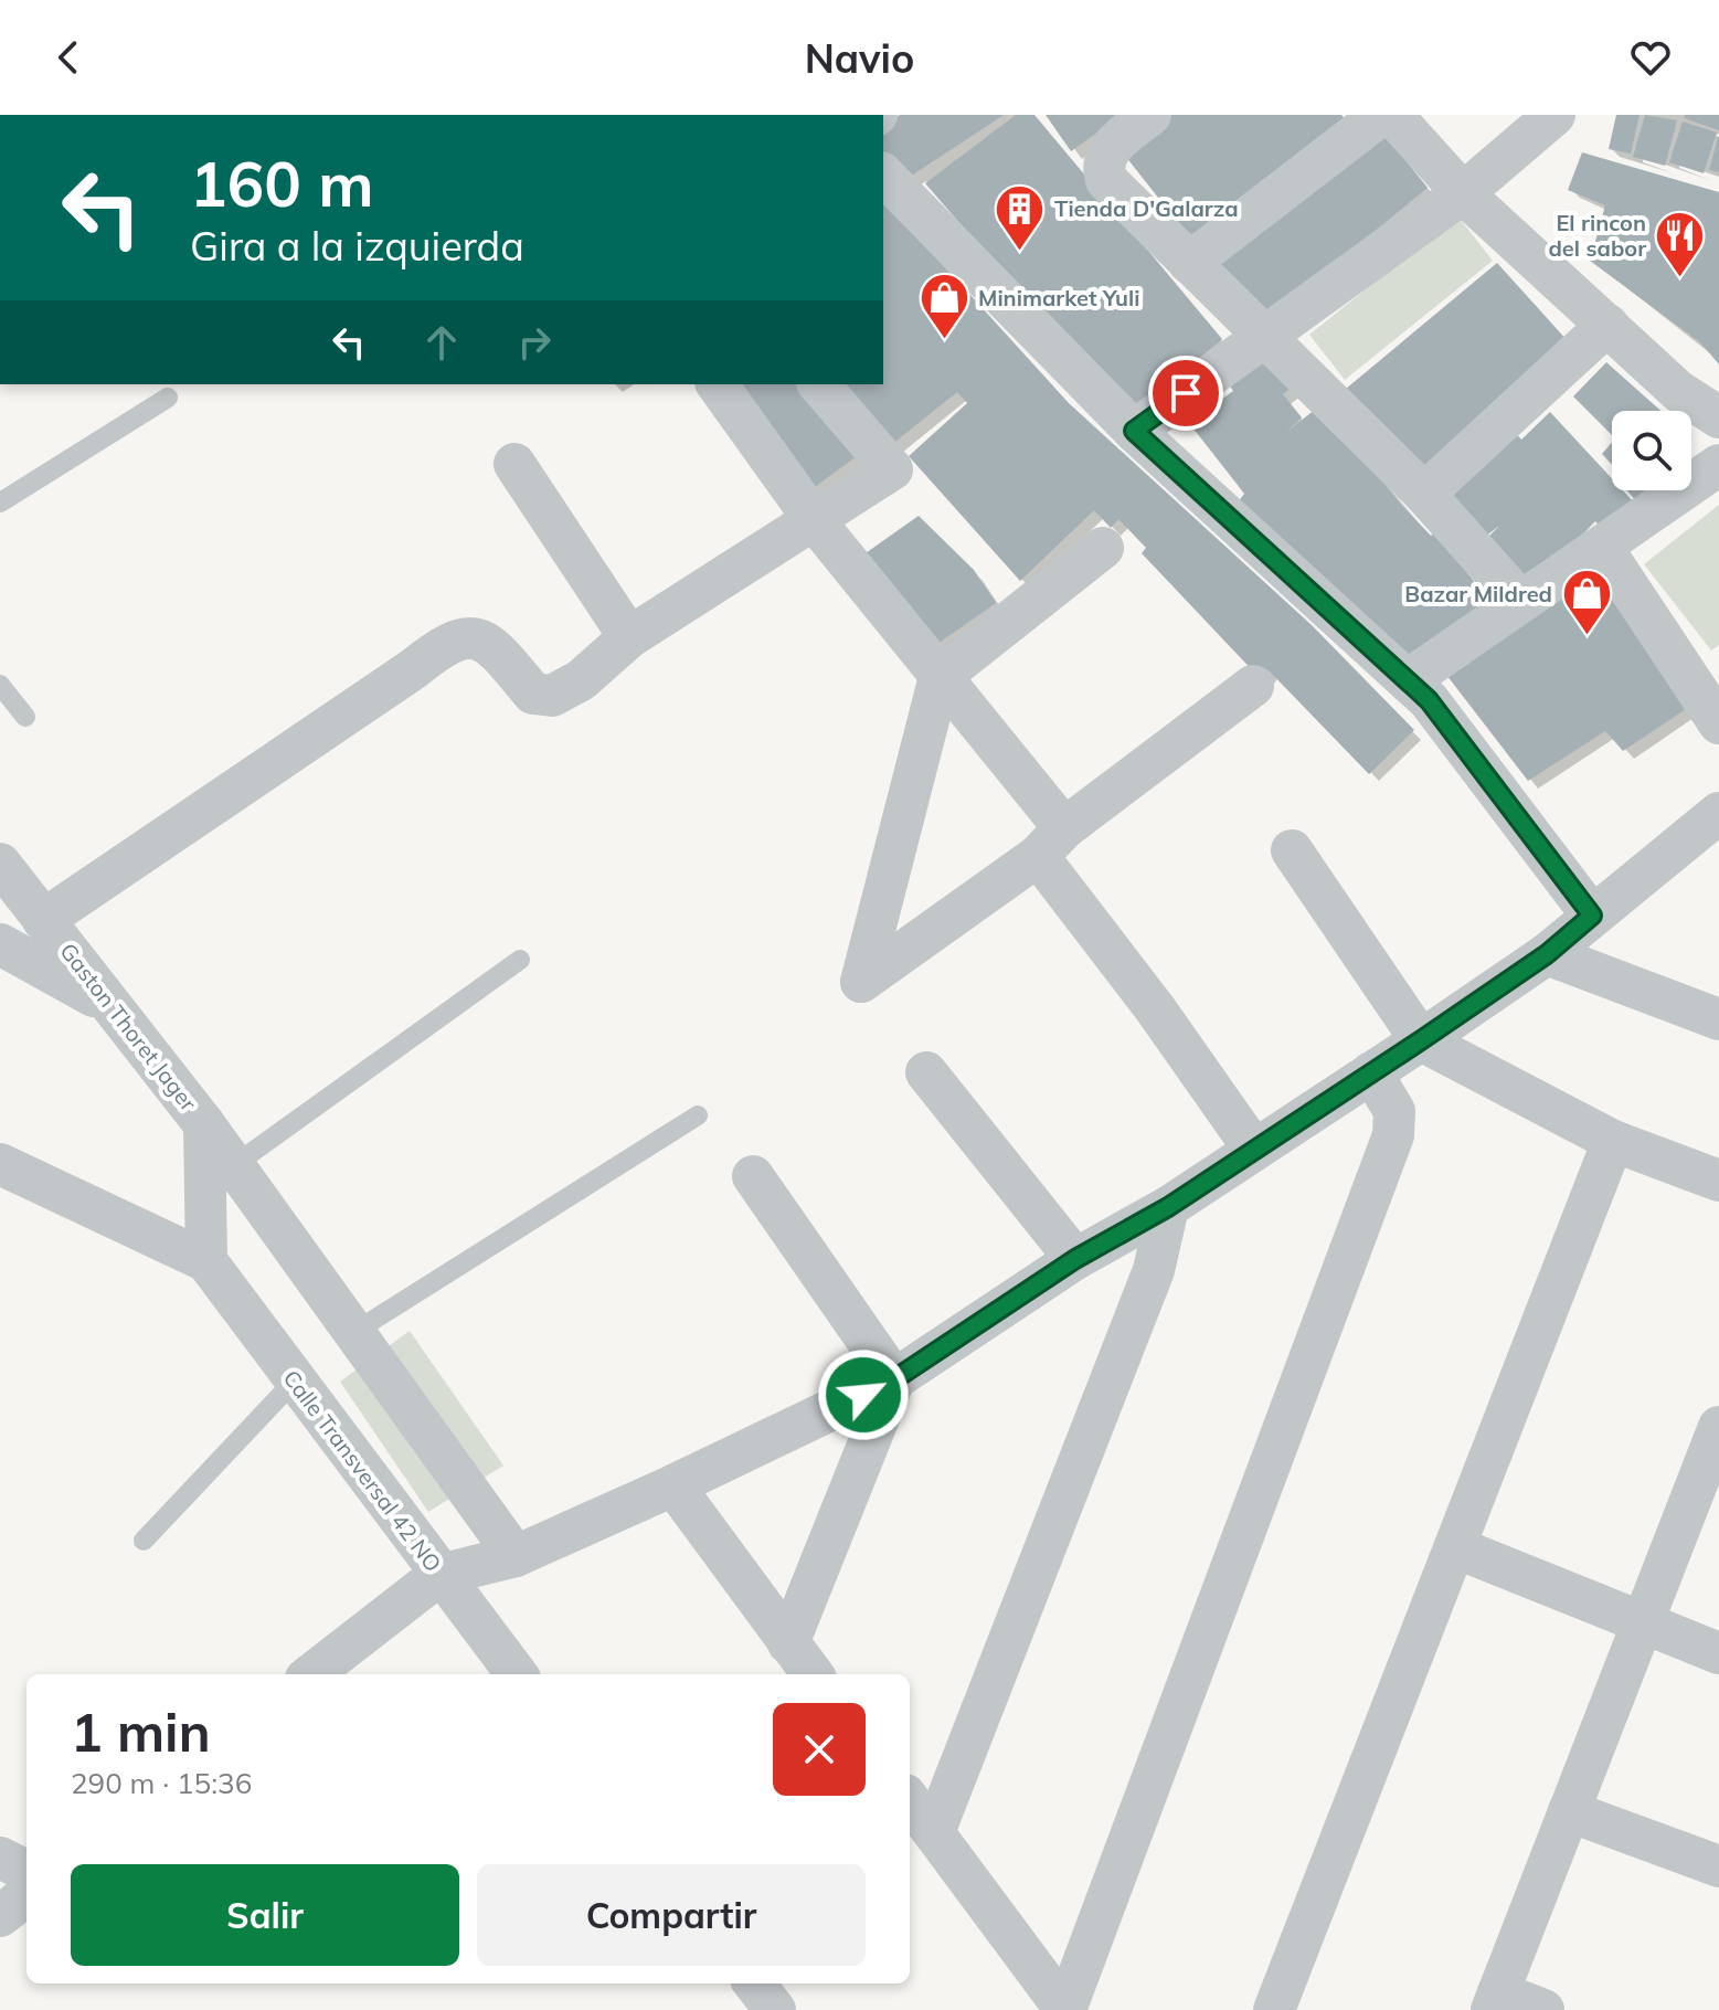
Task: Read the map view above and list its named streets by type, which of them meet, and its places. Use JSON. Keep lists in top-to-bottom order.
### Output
{
  "streets": {
    "street": ["Gaston Thoret Jager", "Calle Transversal 42 NO"]
  },
  "crossings": [
    ["Gaston Thoret Jager", "Calle Transversal 42 NO"]
  ],
  "places": {
    "building": ["Tienda D'Galarza"],
    "restaurant": ["El rincon del sabor"],
    "shop": ["Minimarket Yuli", "Bazar Mildred"]
  },
  "page": {
    "header": "Navio",
    "turn": ["160 m", "Gira a la izquierda"],
    "heading": ["1 min", "290 m · 15:36"],
    "buttons": ["Salir", "Compartir"]
  }
}
